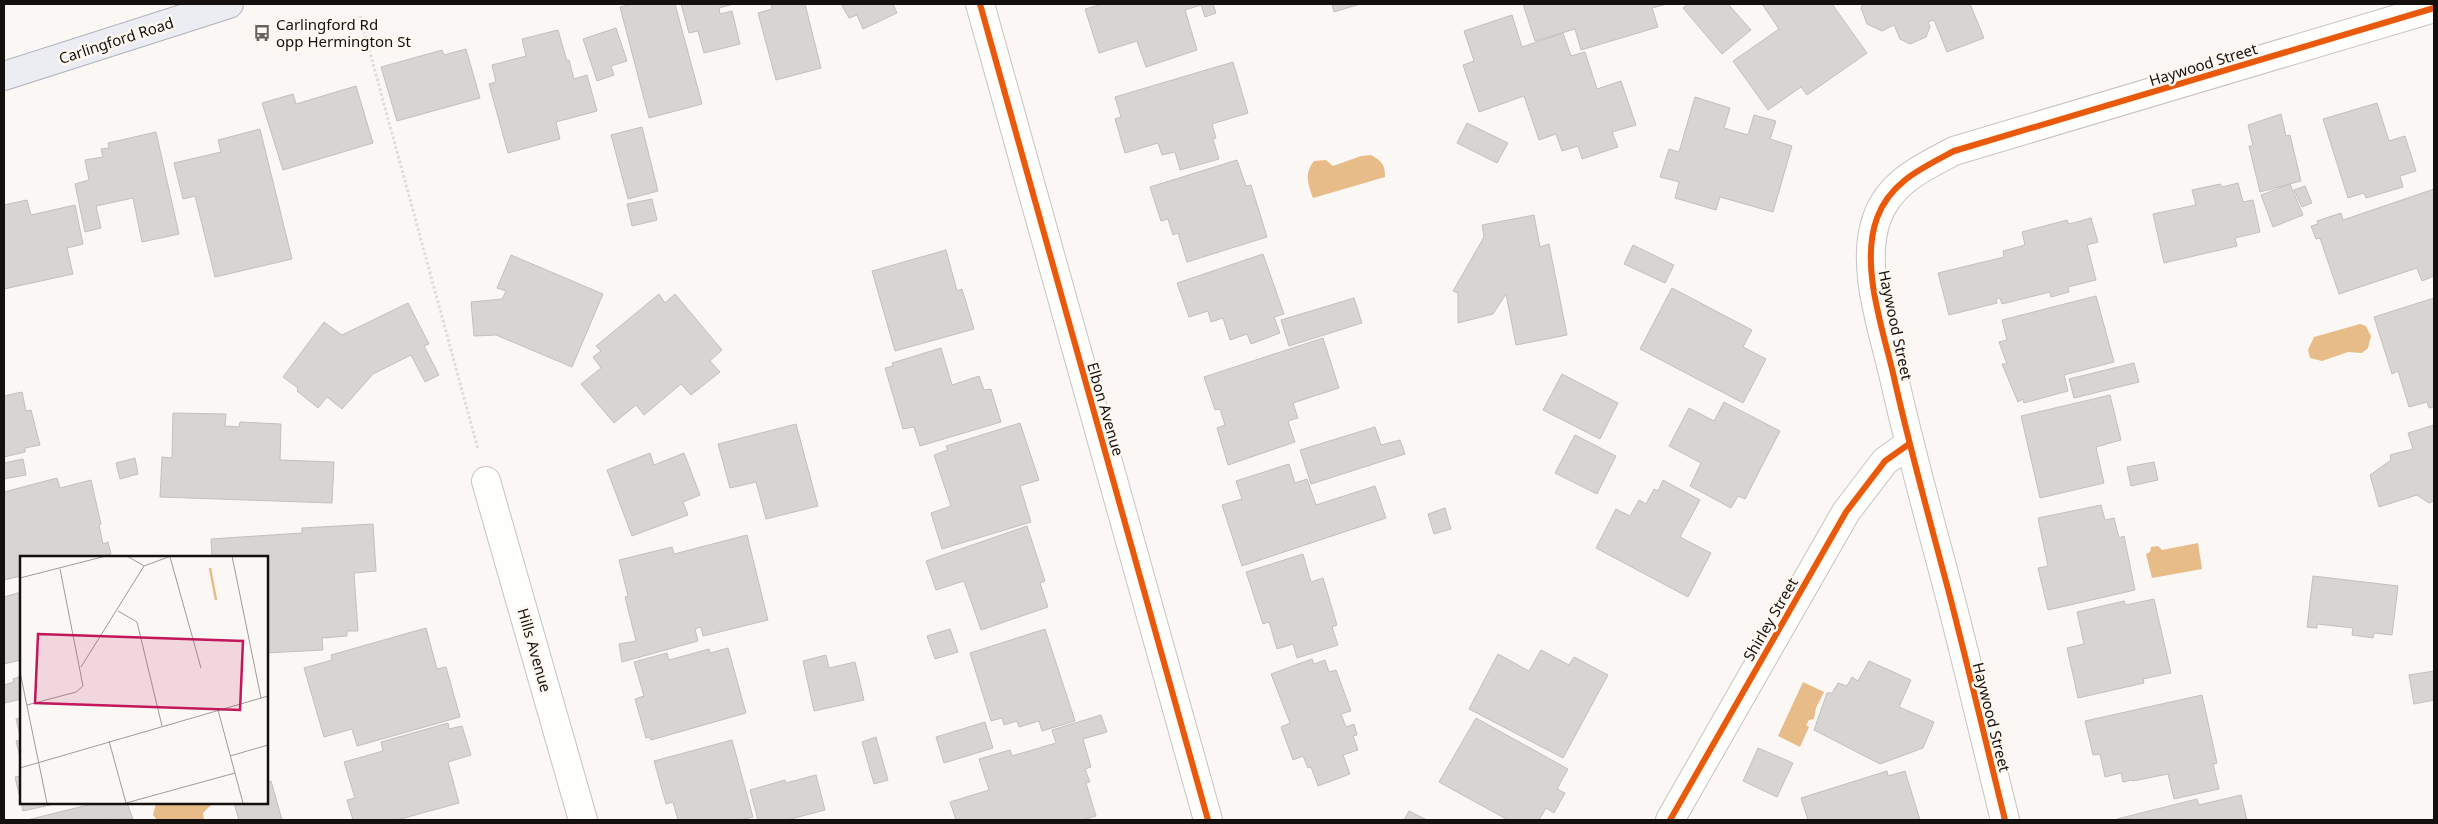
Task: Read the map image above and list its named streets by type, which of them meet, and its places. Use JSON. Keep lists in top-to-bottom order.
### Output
{
  "streets": {
    "main road": ["Carlingford Road"],
    "street": [
      "Haywood Street",
      "Elbon Avenue",
      "Shirley Street",
      "Hills Avenue"
    ]
  },
  "crossings": [
    ["Haywood Street", "Shirley Street"]
  ],
  "places": {
    "bus stop": ["Carlingford Rd opp Hermington St"]
  }
}
